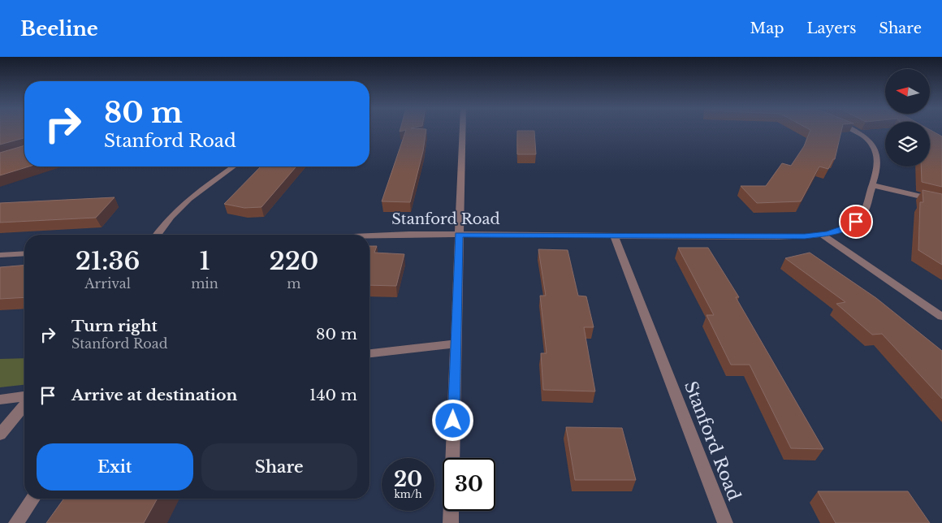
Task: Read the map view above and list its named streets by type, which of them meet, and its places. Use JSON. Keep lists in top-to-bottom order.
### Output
{
  "streets": {
    "street": ["Stanford Road"]
  },
  "north": "left",
  "page": {
    "header": "Beeline",
    "nav": ["Map", "Layers", "Share"],
    "turn": ["80 m", "Stanford Road"],
    "eta": [
      "21:36",
      "Arrival",
      "1",
      "min",
      "220",
      "m"
    ],
    "list": [
      {
        "name": "Turn right",
        "note": "Stanford Road",
        "value": "80 m"
      },
      {
        "name": "Arrive at destination",
        "value": "140 m"
      }
    ],
    "buttons": ["Exit", "Share"],
    "speed": "20 km/h",
    "limit": "30"
  }
}
